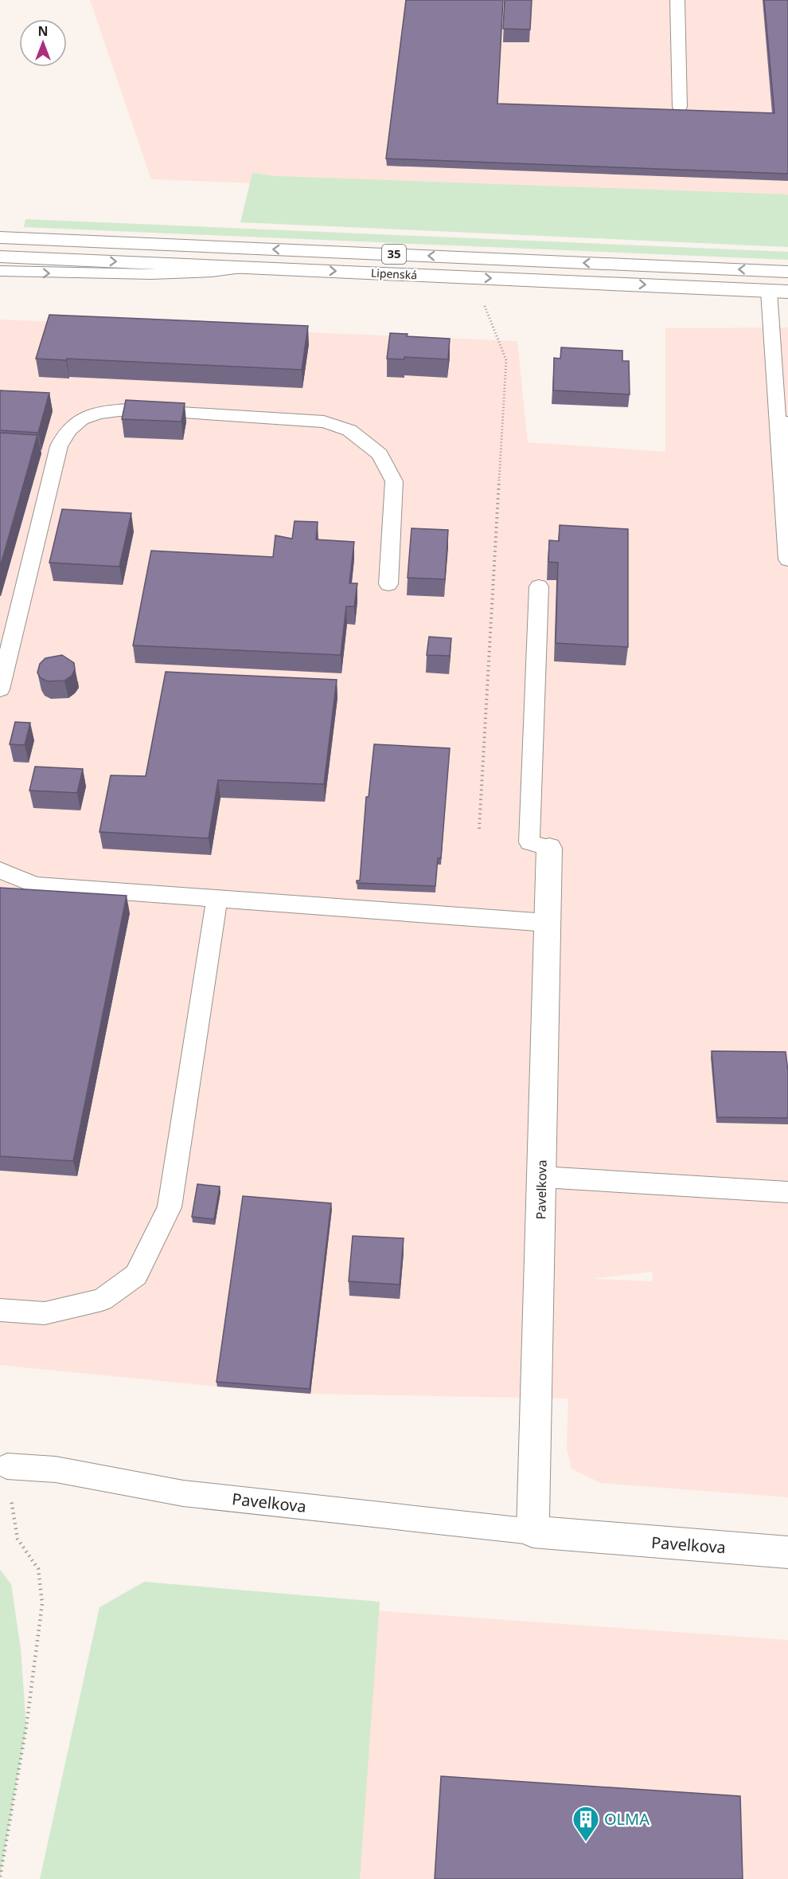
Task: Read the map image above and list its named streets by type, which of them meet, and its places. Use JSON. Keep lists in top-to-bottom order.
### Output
{
  "streets": {
    "main road": ["35", "Lipenská", "Pavelkova"]
  },
  "places": {
    "building": ["OLMA"]
  },
  "north": "top"
}
